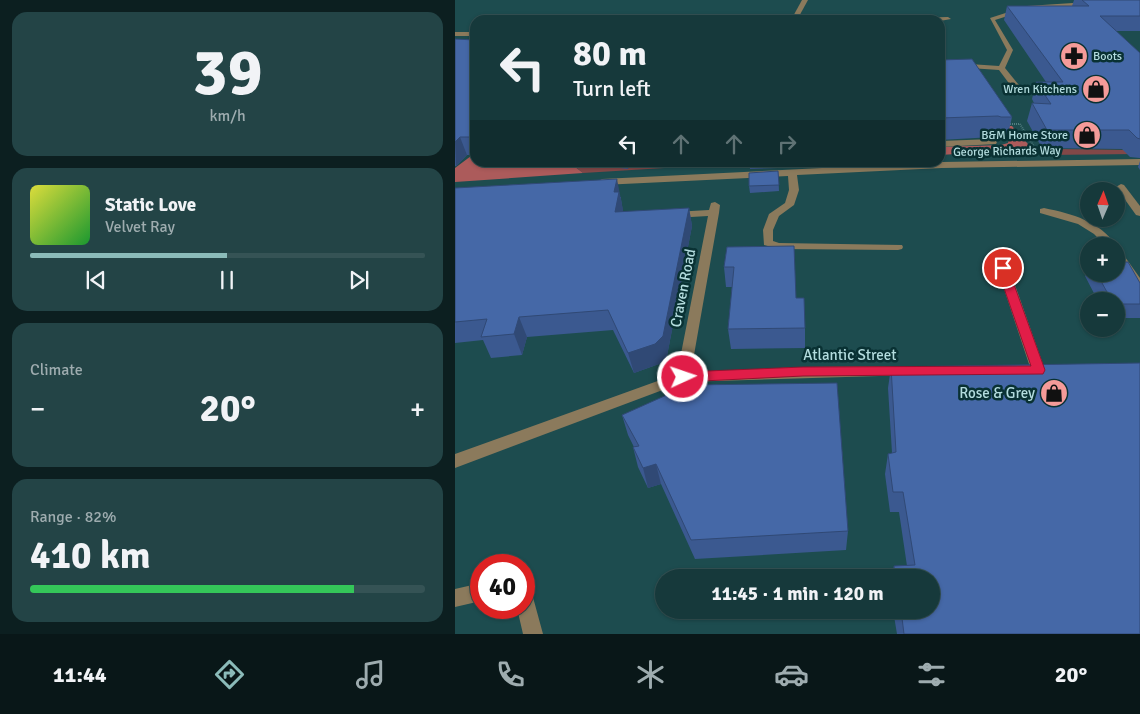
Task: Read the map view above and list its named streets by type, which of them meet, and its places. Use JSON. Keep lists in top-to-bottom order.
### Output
{
  "streets": {
    "street": ["George Richards Way", "Craven Road", "Atlantic Street"]
  },
  "crossings": [
    ["Craven Road", "Atlantic Street"]
  ],
  "places": {
    "pharmacy": ["Boots"],
    "shop": ["Wren Kitchens", "B&M Home Store", "Rose & Grey"]
  },
  "north": "top",
  "page": {
    "tile": [
      ["39", "km/h"],
      "Climate",
      ["Range · 82%", "410 km"]
    ],
    "turn": ["80 m", "Turn left"],
    "map_buttons": ["+", "−"],
    "song": ["Static Love", "Velvet Ray"],
    "heat": ["−", "20°", "+"],
    "limit": "40",
    "trip": "11:45 · 1 min · 120 m",
    "tabs": ["11:44", "20°"]
  }
}
